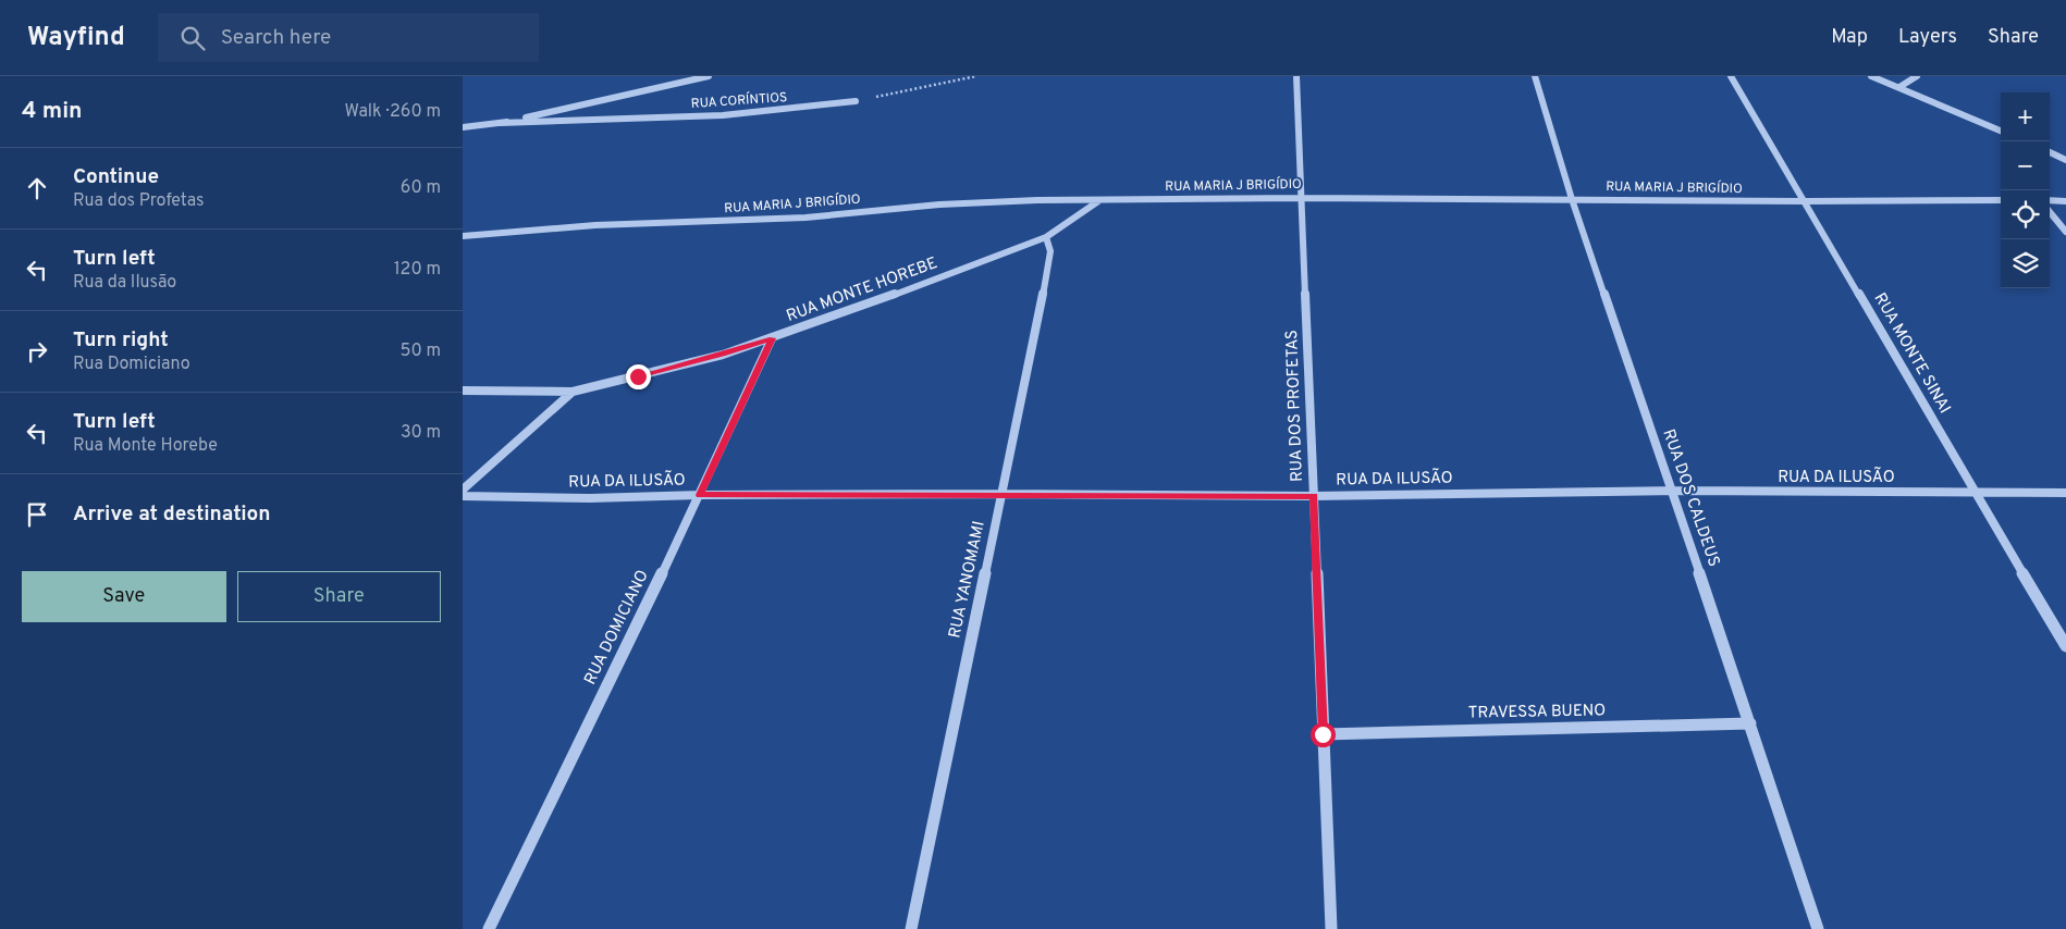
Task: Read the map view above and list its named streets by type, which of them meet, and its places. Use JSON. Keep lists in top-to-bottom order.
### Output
{
  "streets": {
    "street": [
      "RUA CORÍNTIOS",
      "RUA MARIA J BRIGÍDIO",
      "RUA MONTE HOREBE",
      "RUA MONTE SINAI",
      "RUA DOS PROFETAS",
      "RUA DA ILUSÃO",
      "RUA DOS CALDEUS",
      "RUA YANOMAMI",
      "RUA DOMICIANO",
      "TRAVESSA BUENO"
    ]
  },
  "crossings": [
    ["RUA MARIA J BRIGÍDIO", "RUA MONTE HOREBE"],
    ["RUA MARIA J BRIGÍDIO", "RUA MONTE SINAI"],
    ["RUA MARIA J BRIGÍDIO", "RUA DOS PROFETAS"],
    ["RUA MARIA J BRIGÍDIO", "RUA DOS CALDEUS"],
    ["RUA MONTE HOREBE", "RUA YANOMAMI"],
    ["RUA MONTE HOREBE", "RUA DOMICIANO"],
    ["RUA MONTE SINAI", "RUA DA ILUSÃO"],
    ["RUA DOS PROFETAS", "RUA DA ILUSÃO"],
    ["RUA DOS PROFETAS", "TRAVESSA BUENO"],
    ["RUA DA ILUSÃO", "RUA DOS CALDEUS"],
    ["RUA DA ILUSÃO", "RUA YANOMAMI"],
    ["RUA DA ILUSÃO", "RUA DOMICIANO"],
    ["RUA DOS CALDEUS", "TRAVESSA BUENO"]
  ],
  "page": {
    "header": "Wayfind",
    "search": "Search here",
    "nav": ["Map", "Layers", "Share"],
    "heading": ["4 min", "Walk · 260 m"],
    "map_buttons": ["+", "−"],
    "list": [
      ["Continue", "Rua dos Profetas", "60 m"],
      ["Turn left", "Rua da Ilusão", "120 m"],
      ["Turn right", "Rua Domiciano", "50 m"],
      ["Turn left", "Rua Monte Horebe", "30 m"],
      "Arrive at destination"
    ],
    "buttons": ["Save", "Share"]
  }
}
